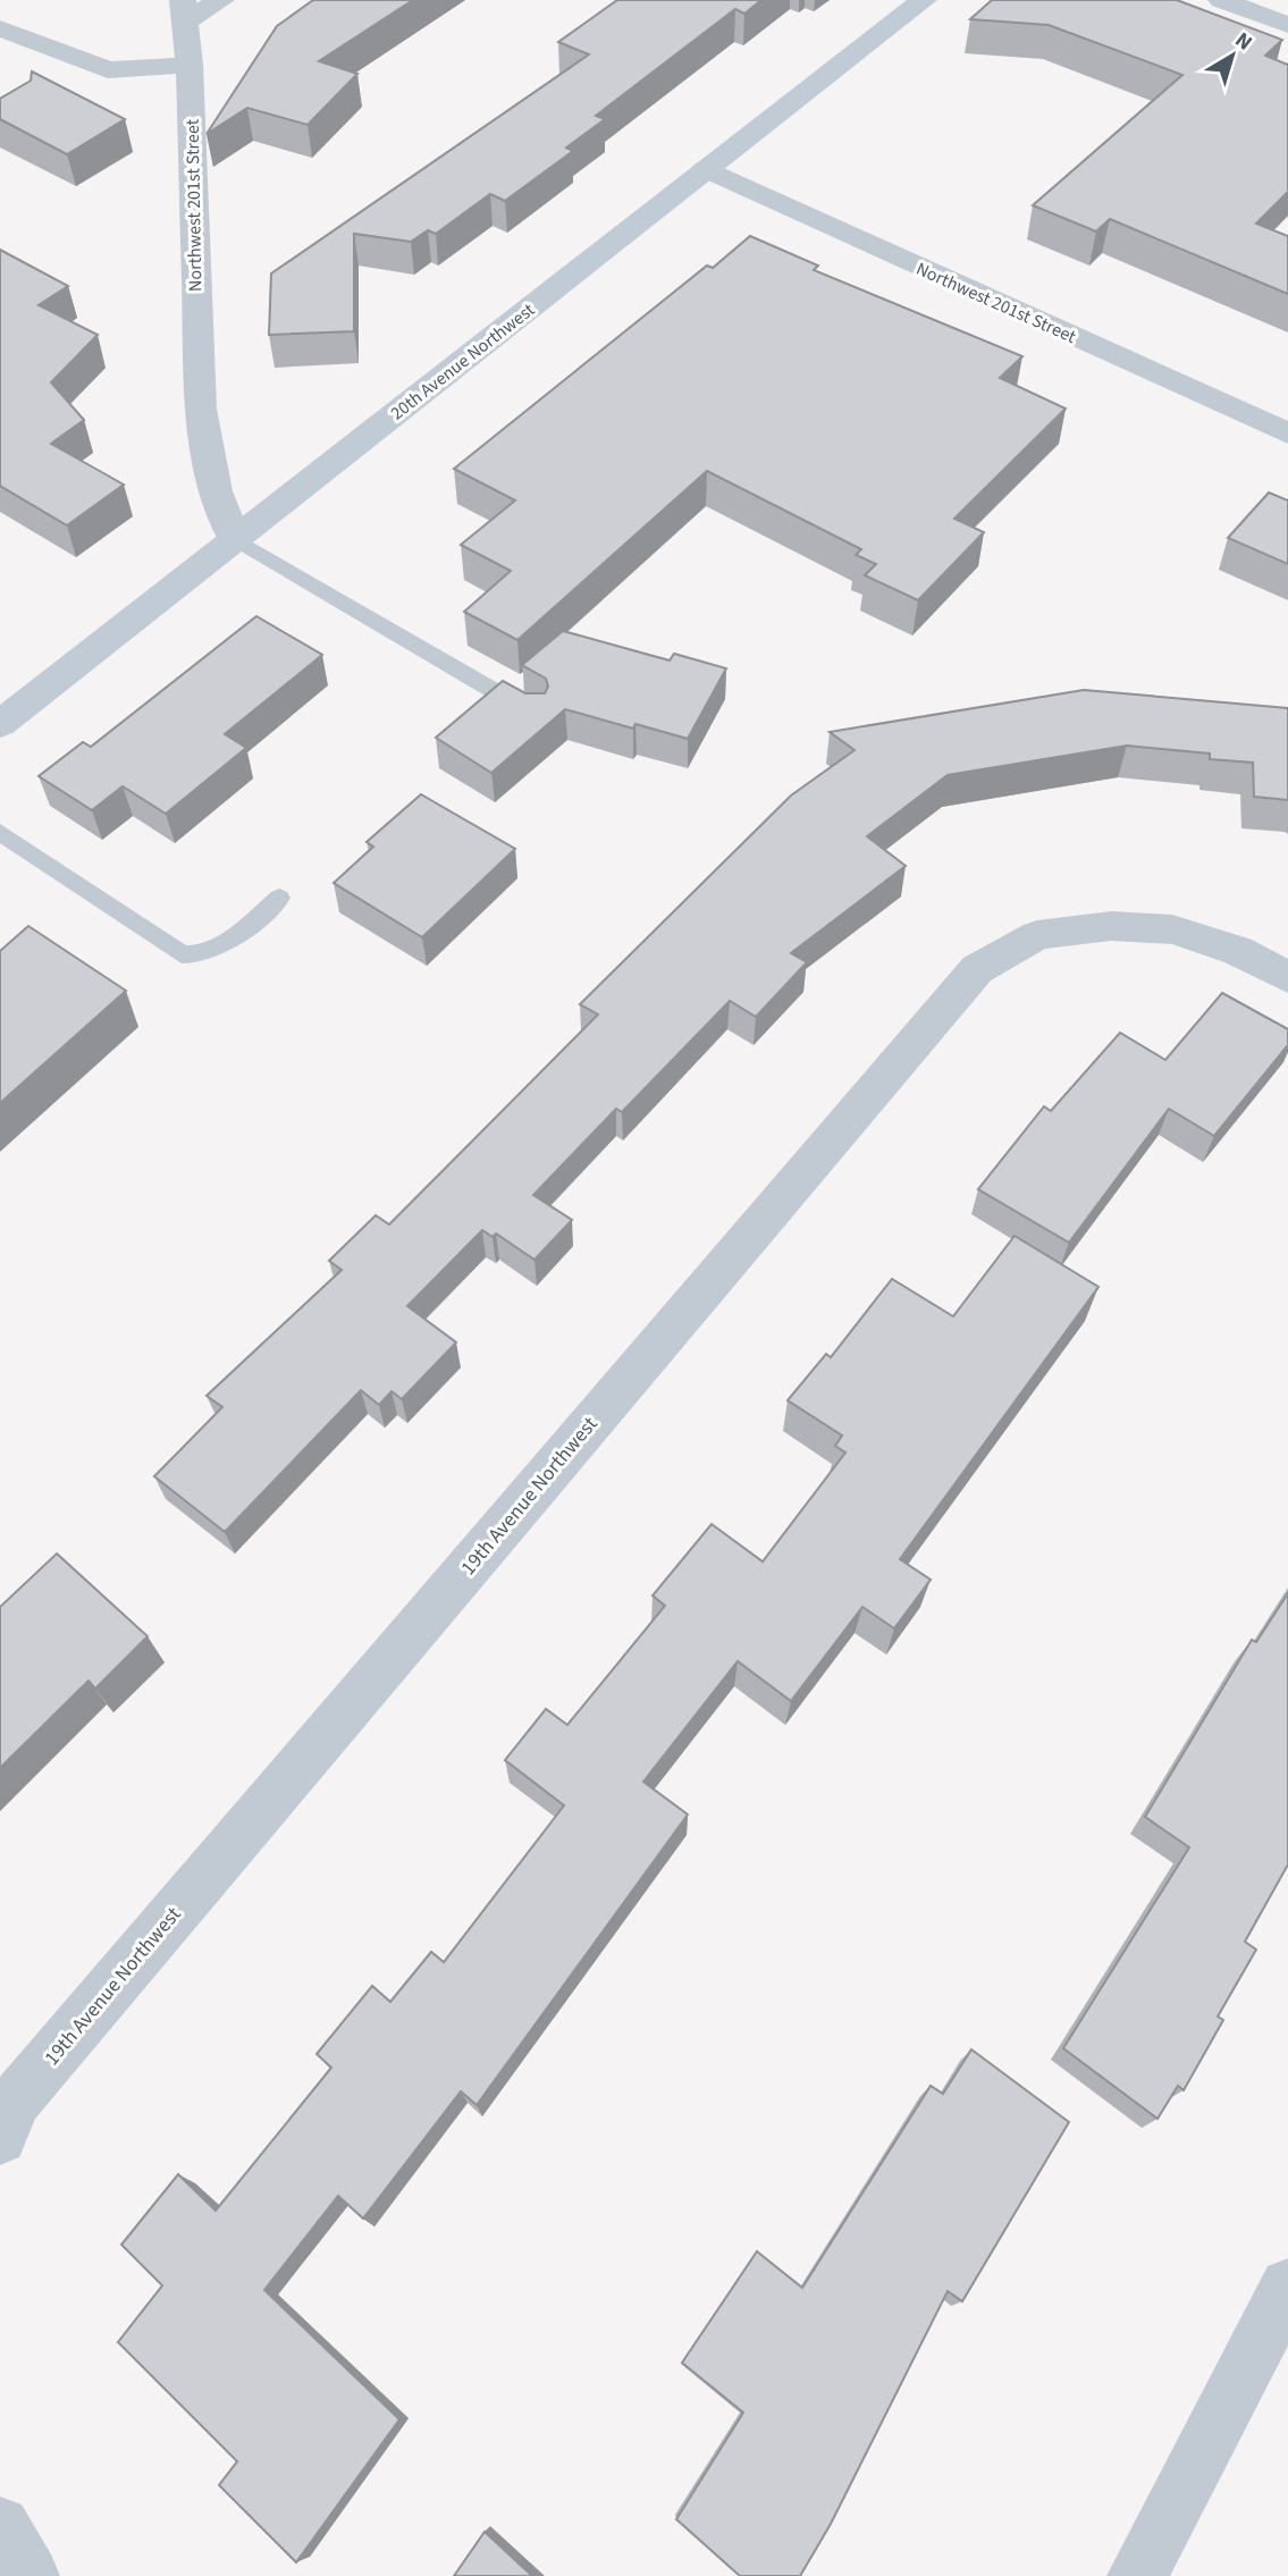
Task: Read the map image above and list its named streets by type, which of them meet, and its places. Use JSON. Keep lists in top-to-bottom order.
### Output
{
  "streets": {
    "street": ["Northwest 201st Street", "20th Avenue Northwest", "19th Avenue Northwest"]
  },
  "crossings": [
    ["Northwest 201st Street", "20th Avenue Northwest"]
  ],
  "north": "top right"
}
